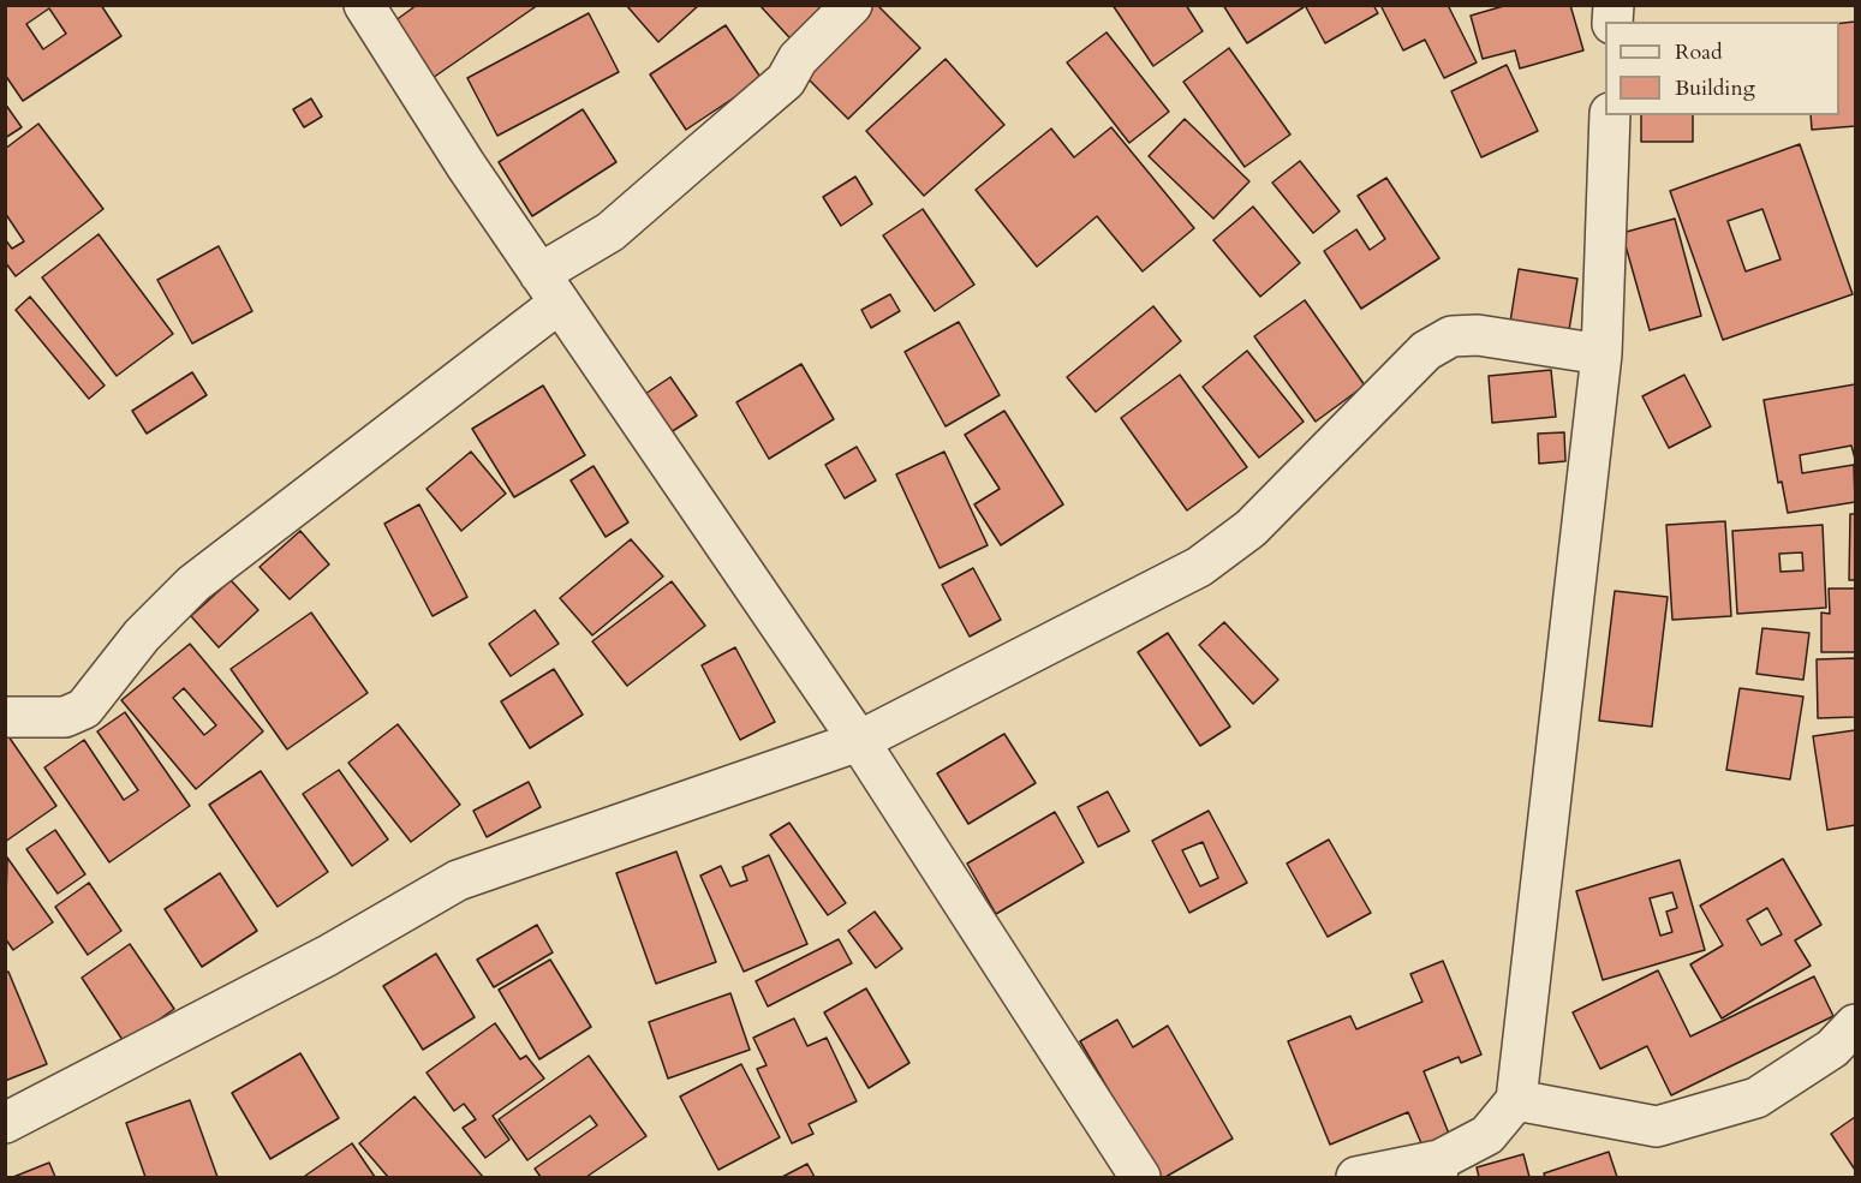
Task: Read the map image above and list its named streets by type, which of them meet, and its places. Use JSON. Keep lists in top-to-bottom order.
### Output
{
  "legend": ["Road", "Building"]
}
